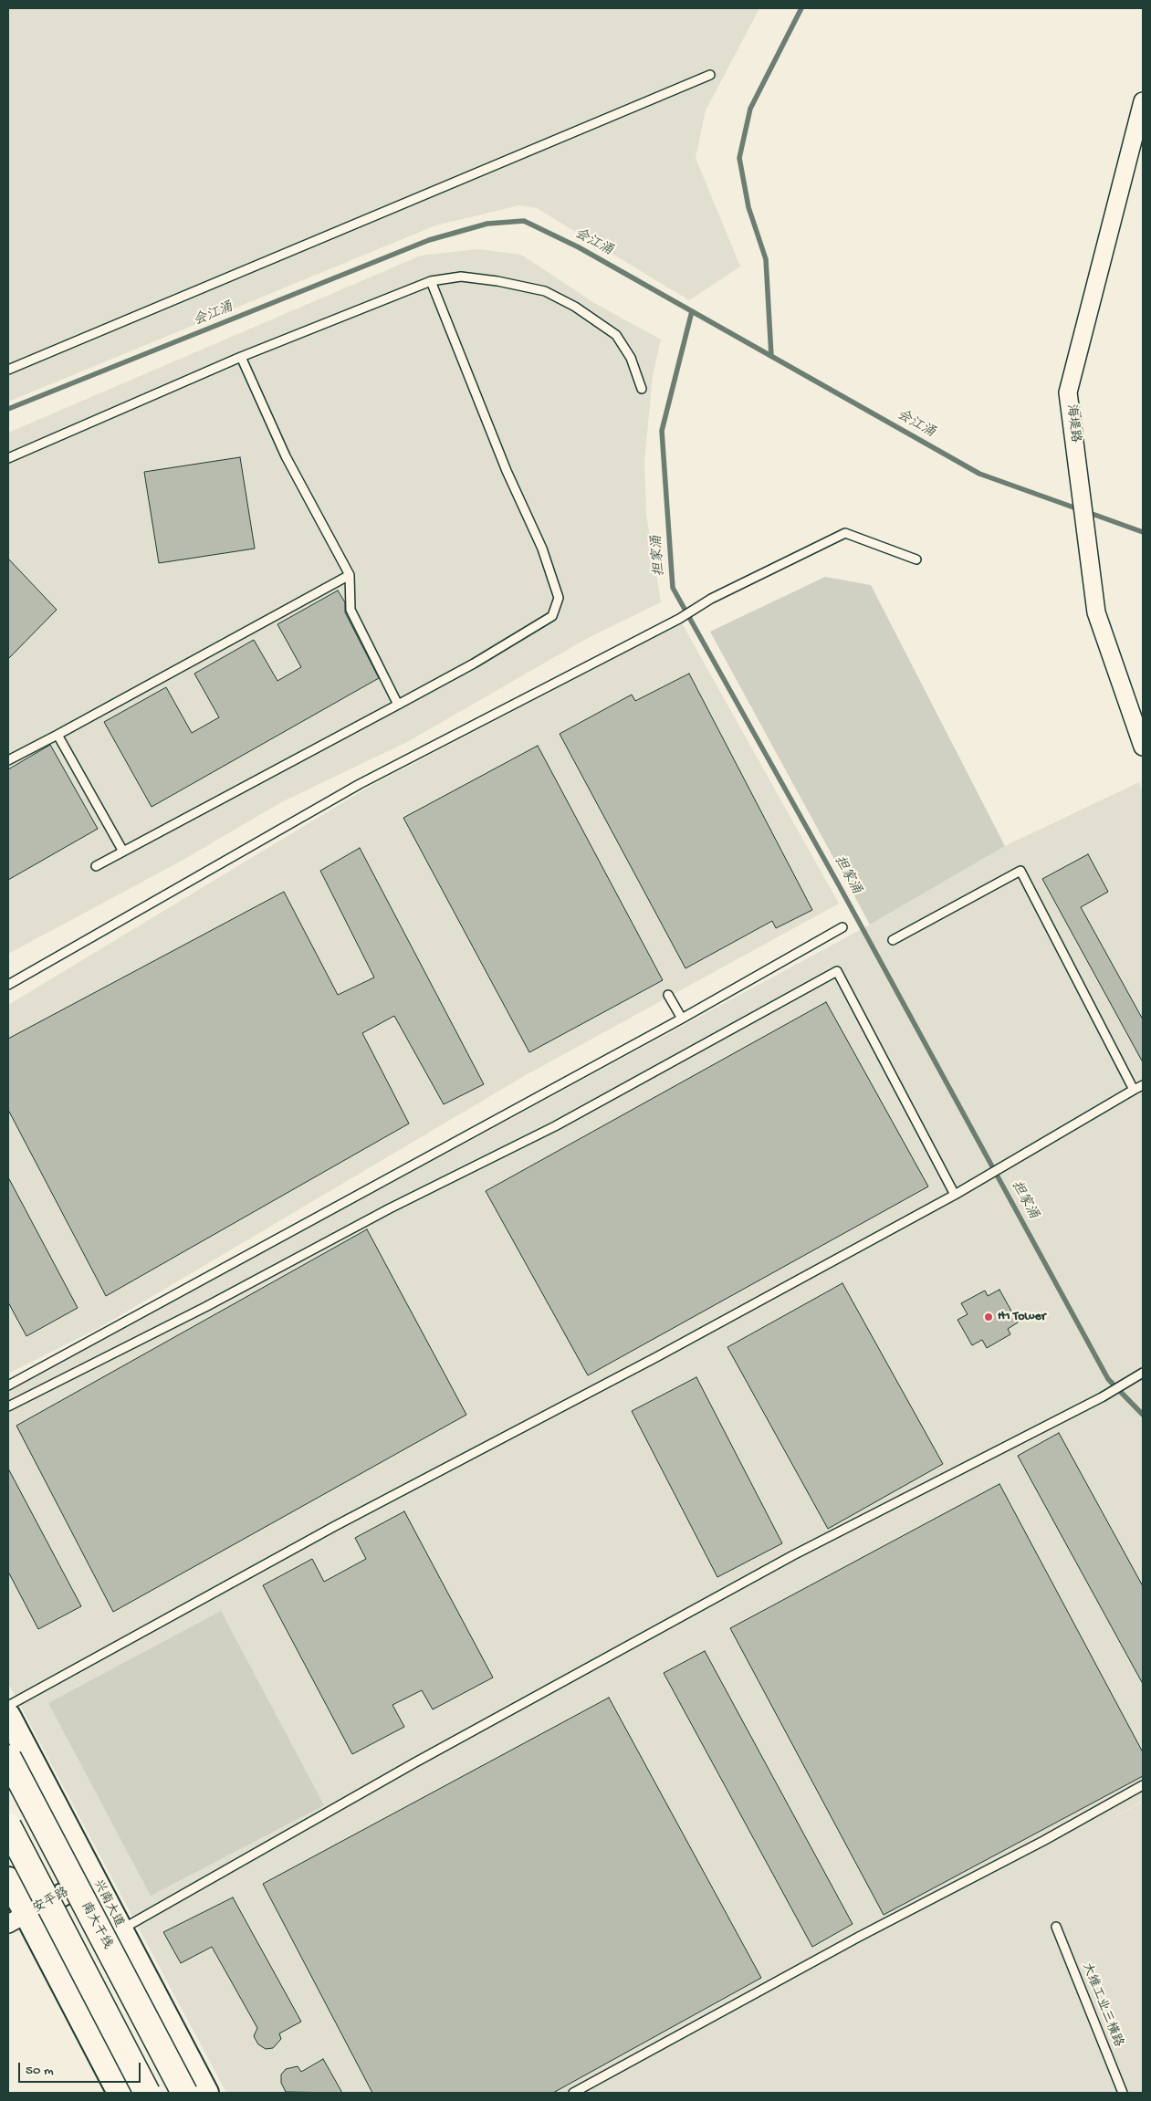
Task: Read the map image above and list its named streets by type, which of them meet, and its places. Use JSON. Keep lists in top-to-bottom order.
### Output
{
  "streets": {
    "highway": ["南大干线"],
    "main road": ["兴南大道"],
    "street": ["海堤路", "安平路"],
    "lane": ["大维工业三横路"]
  },
  "crossings": [
    ["安平路", "兴南大道"]
  ],
  "water": ["会江涌", "担家涌"],
  "places": ["H1 Tower"],
  "scale_bar": "50 m"
}
